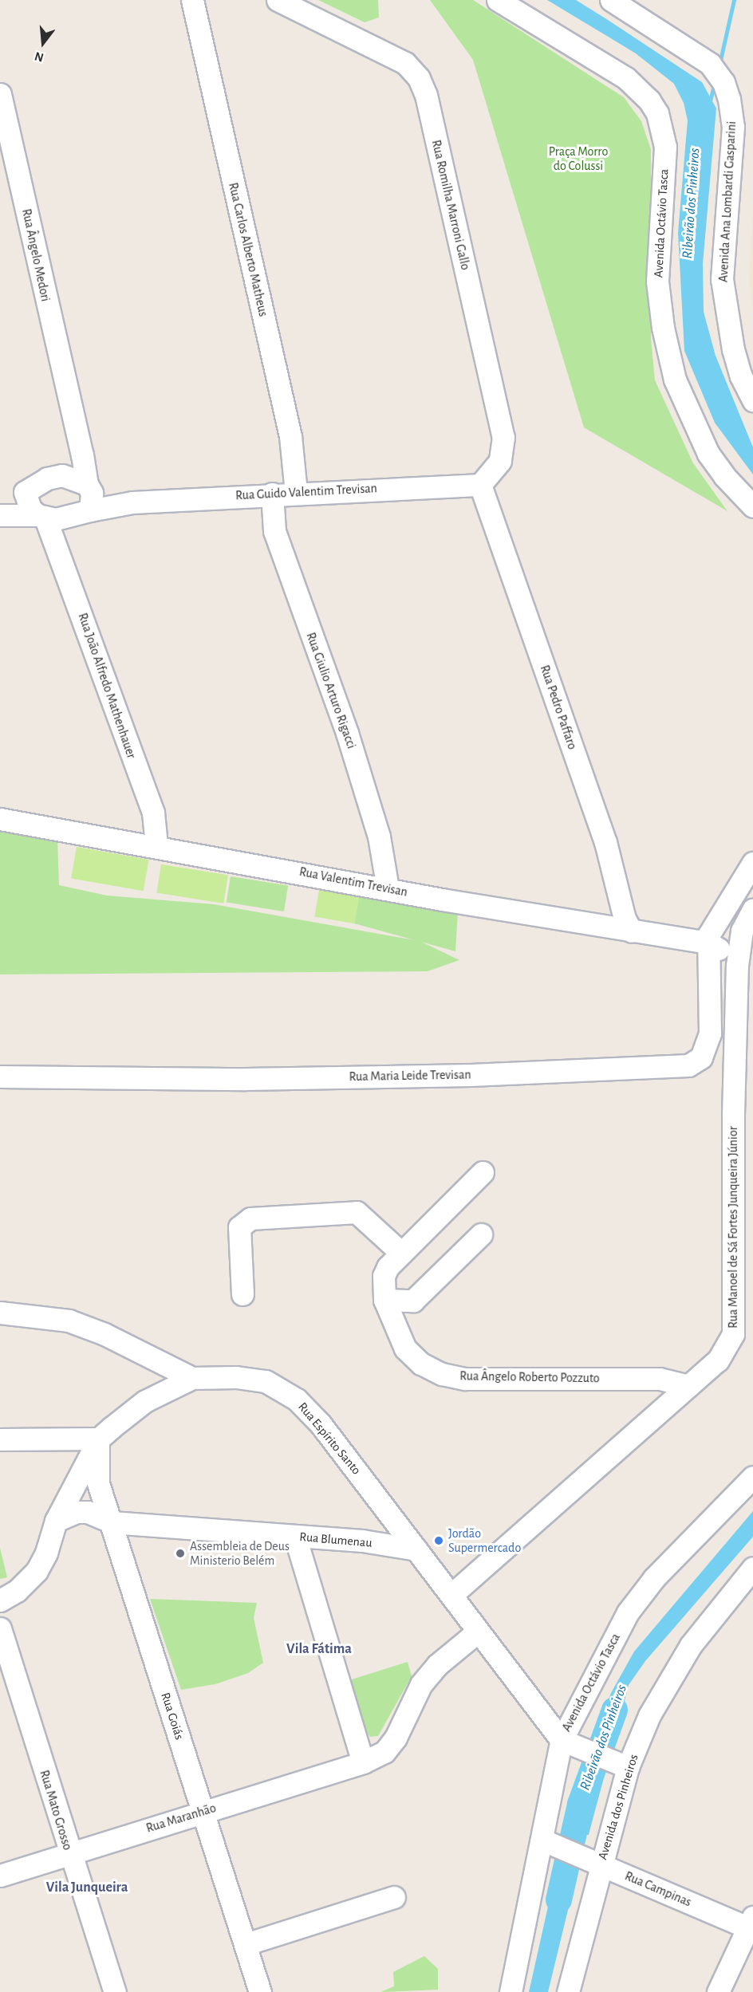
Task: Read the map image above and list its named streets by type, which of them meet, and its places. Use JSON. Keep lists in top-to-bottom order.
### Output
{
  "streets": {
    "street": [
      "Avenida Ana Lombardi Gasparini",
      "Rua Romilha Marroni Gallo",
      "Avenida Octávio Tasca",
      "Rua Carlos Alberto Matheus",
      "Rua Ângelo Medori",
      "Rua Guido Valentim Trevisan",
      "Rua João Alfredo Mathenhauer",
      "Rua Giulio Arturo Rigacci",
      "Rua Pedro Paffaro",
      "Rua Valentim Trevisan",
      "Rua Maria Leide Trevisan",
      "Rua Manoel de Sá Fortes Junqueira Júnior",
      "Rua Ângelo Roberto Pozzuto",
      "Rua Espírito Santo",
      "Rua Blumenau",
      "Rua Goiás",
      "Avenida dos Pinheiros",
      "Rua Mato Grosso",
      "Rua Maranhão",
      "Rua Campinas"
    ]
  },
  "crossings": [
    ["Rua Romilha Marroni Gallo", "Rua Guido Valentim Trevisan"],
    ["Rua Romilha Marroni Gallo", "Rua Pedro Paffaro"],
    ["Avenida Octávio Tasca", "Rua Espírito Santo"],
    ["Avenida Octávio Tasca", "Rua Campinas"],
    ["Rua Carlos Alberto Matheus", "Rua Guido Valentim Trevisan"],
    ["Rua Ângelo Medori", "Rua Guido Valentim Trevisan"],
    ["Rua Guido Valentim Trevisan", "Rua Giulio Arturo Rigacci"],
    ["Rua Guido Valentim Trevisan", "Rua Pedro Paffaro"],
    ["Rua João Alfredo Mathenhauer", "Rua Valentim Trevisan"],
    ["Rua Giulio Arturo Rigacci", "Rua Valentim Trevisan"],
    ["Rua Pedro Paffaro", "Rua Valentim Trevisan"],
    ["Rua Valentim Trevisan", "Rua Maria Leide Trevisan"],
    ["Rua Valentim Trevisan", "Rua Manoel de Sá Fortes Junqueira Júnior"],
    ["Rua Manoel de Sá Fortes Junqueira Júnior", "Rua Ângelo Roberto Pozzuto"],
    ["Rua Manoel de Sá Fortes Junqueira Júnior", "Rua Espírito Santo"],
    ["Rua Espírito Santo", "Rua Blumenau"],
    ["Rua Espírito Santo", "Rua Goiás"],
    ["Rua Espírito Santo", "Rua Maranhão"],
    ["Rua Blumenau", "Rua Goiás"],
    ["Rua Goiás", "Rua Maranhão"],
    ["Avenida dos Pinheiros", "Rua Campinas"],
    ["Rua Mato Grosso", "Rua Maranhão"]
  ],
  "districts": ["Vila Fátima", "Vila Junqueira"],
  "water": ["Ribeirão dos Pinheiros"],
  "parks": ["Praça Morro do Colussi"],
  "places": ["Jordão Supermercado", "Assembleia de Deus Ministerio Belém"],
  "north": "bottom"
}
